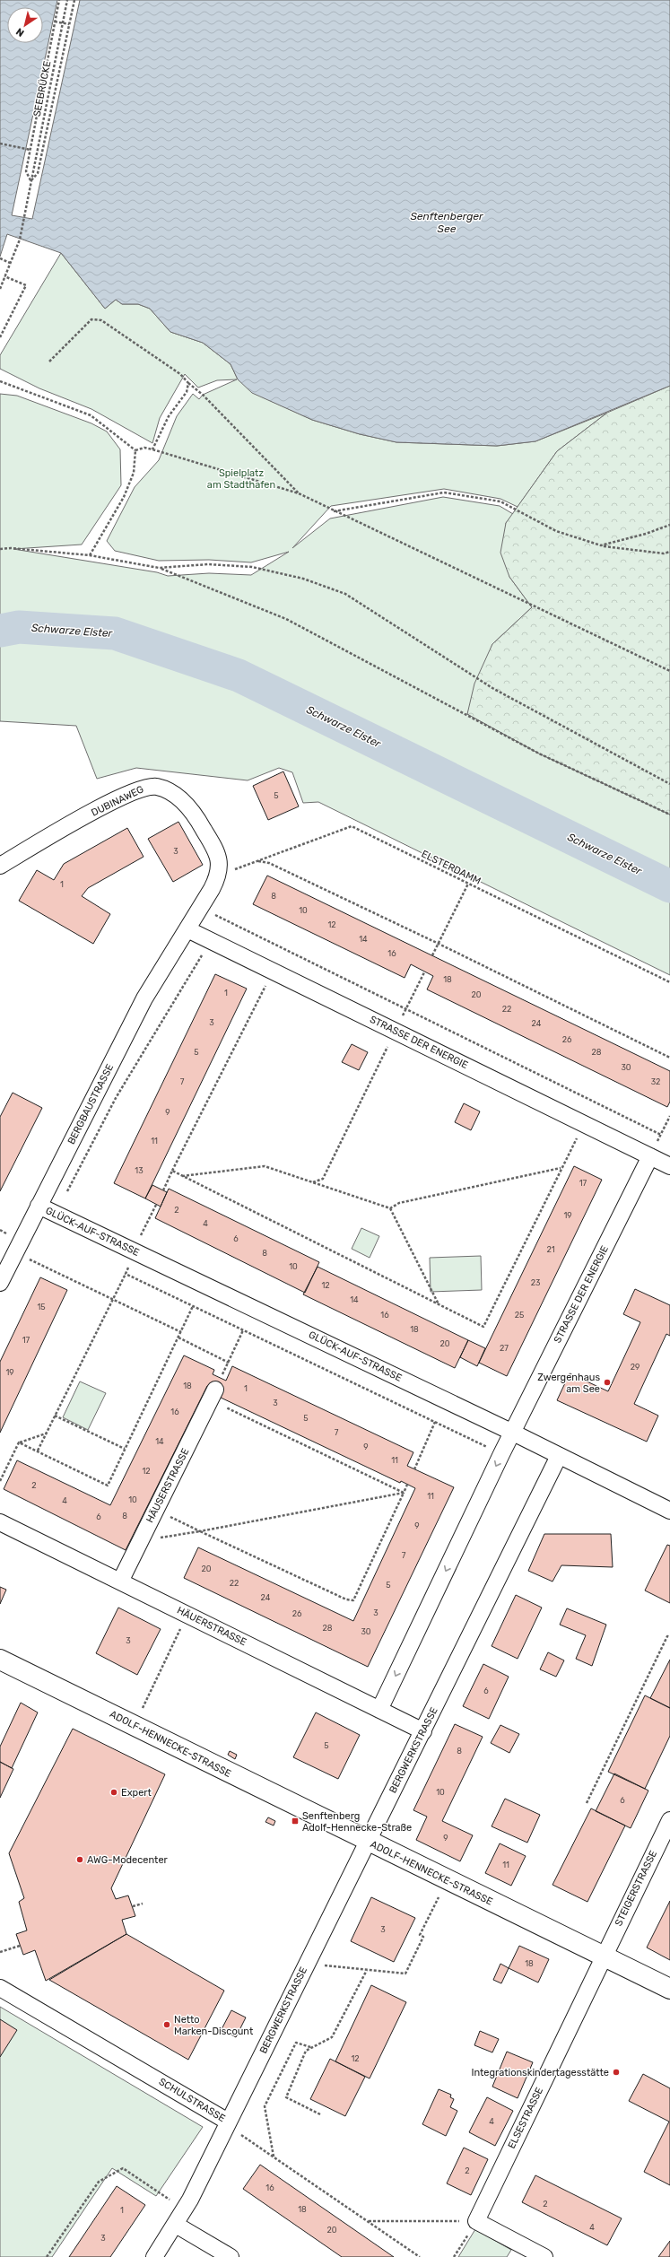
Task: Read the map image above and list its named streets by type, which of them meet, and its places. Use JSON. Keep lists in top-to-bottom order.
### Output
{
  "streets": {
    "street": [
      "DUBINAWEG",
      "STRASSE DER ENERGIE",
      "BERGBAUSTRASSE",
      "GLÜCK-AUF-STRASSE",
      "HÄUSERSTRASSE",
      "HÄUERSTRASSE",
      "ADOLF-HENNECKE-STRASSE",
      "BERGWERKSTRASSE",
      "STEIGERSTRASSE",
      "SCHULSTRASSE",
      "ELSESTRASSE"
    ],
    "path": ["SEEBRÜCKE", "ELSTERDAMM"]
  },
  "crossings": [
    ["DUBINAWEG", "ELSTERDAMM"],
    ["STRASSE DER ENERGIE", "BERGBAUSTRASSE"],
    ["STRASSE DER ENERGIE", "GLÜCK-AUF-STRASSE"],
    ["BERGBAUSTRASSE", "GLÜCK-AUF-STRASSE"],
    ["GLÜCK-AUF-STRASSE", "BERGWERKSTRASSE"],
    ["HÄUSERSTRASSE", "HÄUERSTRASSE"],
    ["HÄUERSTRASSE", "BERGWERKSTRASSE"],
    ["ADOLF-HENNECKE-STRASSE", "BERGWERKSTRASSE"],
    ["ADOLF-HENNECKE-STRASSE", "STEIGERSTRASSE"],
    ["ADOLF-HENNECKE-STRASSE", "ELSESTRASSE"],
    ["BERGWERKSTRASSE", "SCHULSTRASSE"],
    ["STEIGERSTRASSE", "ELSESTRASSE"]
  ],
  "water": ["Senftenberger See", "Schwarze Elster"],
  "parks": ["Spielplatz am Stadthafen"],
  "places": {
    "other": [
      "Zwergenhaus am See",
      "Expert",
      "AWG-Modecenter",
      "Netto Marken-Discount",
      "Integrationskindertagesstätte"
    ],
    "transit": ["Senftenberg Adolf-Hennecke-Straße"]
  },
  "house_numbers": [
    "5",
    "3",
    "1",
    "8",
    "10",
    "12",
    "14",
    "16",
    "18",
    "1",
    "20",
    "22",
    "3",
    "24",
    "26",
    "5",
    "28",
    "30",
    "7",
    "32",
    "9",
    "11",
    "13",
    "17",
    "2",
    "19",
    "4",
    "6",
    "21",
    "8",
    "10",
    "23",
    "12",
    "14",
    "15",
    "16",
    "25",
    "18",
    "17",
    "20",
    "27",
    "29",
    "19",
    "18",
    "1",
    "3",
    "16",
    "5",
    "7",
    "14",
    "9",
    "11",
    "12",
    "2",
    "11",
    "10",
    "4",
    "8",
    "6",
    "9",
    "7",
    "20",
    "22",
    "5",
    "24",
    "3",
    "26",
    "28",
    "30",
    "3",
    "6",
    "5",
    "8",
    "10",
    "6",
    "9",
    "11",
    "3",
    "18",
    "12",
    "4",
    "2",
    "16",
    "2",
    "18",
    "1",
    "4",
    "20",
    "3"
  ],
  "north": "bottom left"
}
